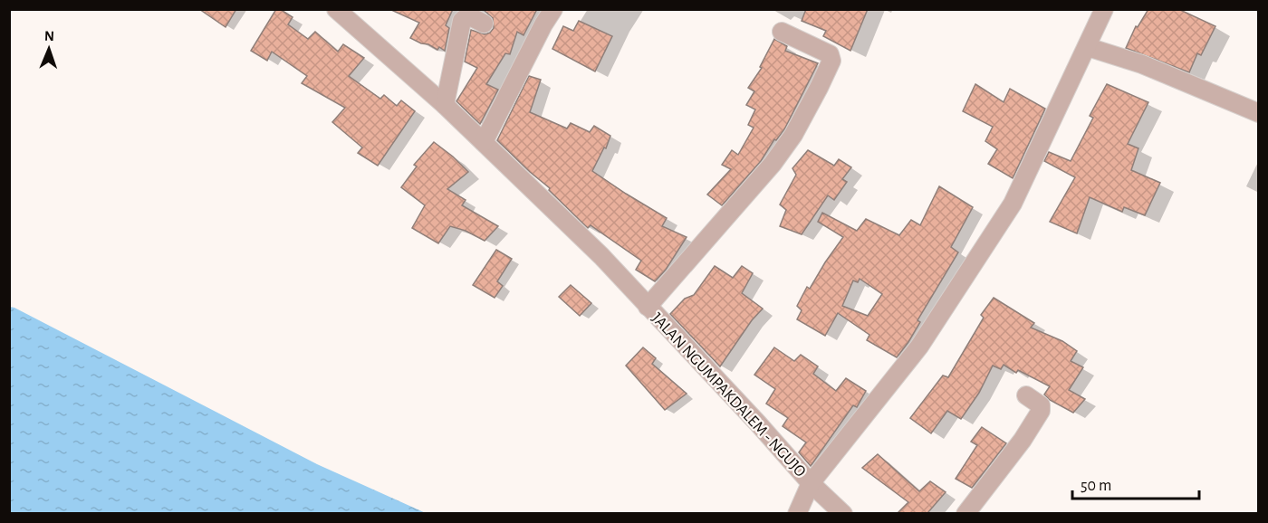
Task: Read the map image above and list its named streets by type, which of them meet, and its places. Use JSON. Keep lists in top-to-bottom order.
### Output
{
  "streets": {
    "street": ["JALAN NGUMPAKDALEM - NGUJO"]
  },
  "scale_bar": "50 m",
  "north": "top"
}
